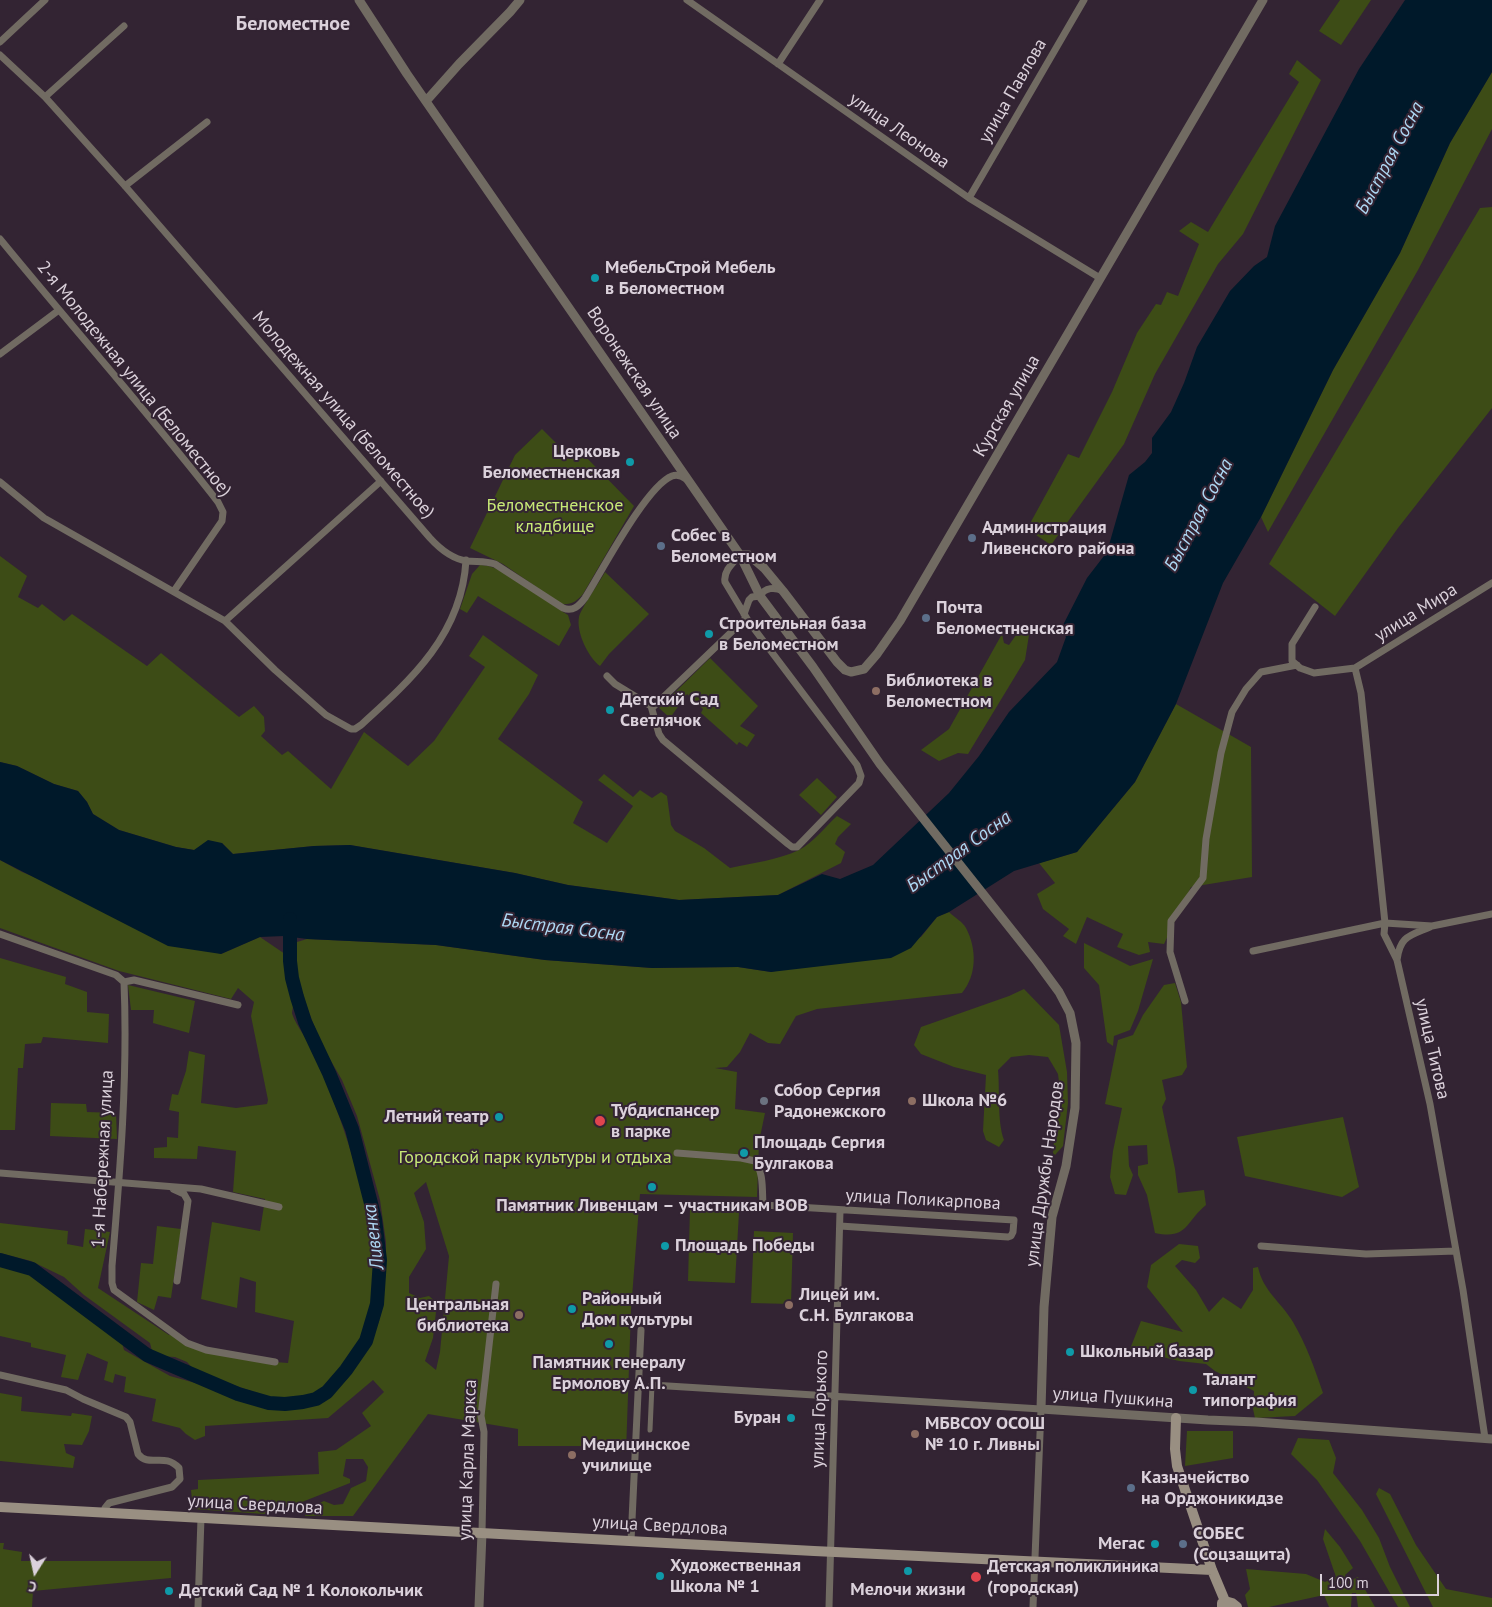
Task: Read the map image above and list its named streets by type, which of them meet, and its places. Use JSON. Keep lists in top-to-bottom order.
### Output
{
  "streets": {
    "main road": ["улица Свердлова"],
    "street": [
      "улица Павлова",
      "улица Леонова",
      "Воронежская улица",
      "2-я Молодежная улица (Беломестное)",
      "Курская улица",
      "Молодежная улица (Беломестное)",
      "улица Мира",
      "улица Титова",
      "1-я Набережная улица",
      "улица Дружбы Народов",
      "улица Поликарпова",
      "улица Пушкина",
      "улица Горького",
      "улица Карла Маркса"
    ]
  },
  "crossings": [
    ["улица Павлова", "улица Леонова"],
    ["улица Леонова", "Курская улица"],
    ["Воронежская улица", "Курская улица"],
    ["Воронежская улица", "Молодежная улица (Беломестное)"],
    ["Воронежская улица", "улица Дружбы Народов"],
    ["улица Мира", "улица Титова"],
    ["улица Титова", "улица Пушкина"],
    ["улица Дружбы Народов", "улица Пушкина"],
    ["улица Дружбы Народов", "улица Свердлова"],
    ["улица Поликарпова", "улица Горького"],
    ["улица Пушкина", "улица Горького"],
    ["улица Горького", "улица Свердлова"],
    ["улица Карла Маркса", "улица Свердлова"]
  ],
  "districts": ["Беломестное"],
  "water": ["Быстрая Сосна", "Ливенка"],
  "parks": ["Беломестненское кладбище", "Городской парк культуры и отдыха"],
  "places": [
    "МебельСтрой Мебель в Беломестном",
    "Церковь Беломестненская",
    "Администрация Ливенского района",
    "Собес в Беломестном",
    "Почта Беломестненская",
    "Строительная база в Беломестном",
    "Библиотека в Беломестном",
    "Детский Сад Светлячок",
    "Собор Сергия Радонежского",
    "Школа №6",
    "Летний театр",
    "Тубдиспансер в парке",
    "Площадь Сергия Булгакова",
    "Памятник Ливенцам – участникам ВОВ",
    "Площадь Победы",
    "Лицей им. С.Н. Булгакова",
    "Районный Дом культуры",
    "Центральная библиотека",
    "Памятник генералу Ермолову А.П.",
    "Школьный базар",
    "Талант типография",
    "Буран",
    "МБВСОУ ОСОШ № 10 г. Ливны",
    "Медицинское училище",
    "Казначейство на Орджоникидзе",
    "Мегас",
    "СОБЕС (Соцзащита)",
    "Мелочи жизни",
    "Художественная Школа № 1",
    "Детская поликлиника (городская)",
    "Детский Сад № 1 Колокольчик"
  ],
  "scale_bar": "100 m",
  "north": "bottom"
}
